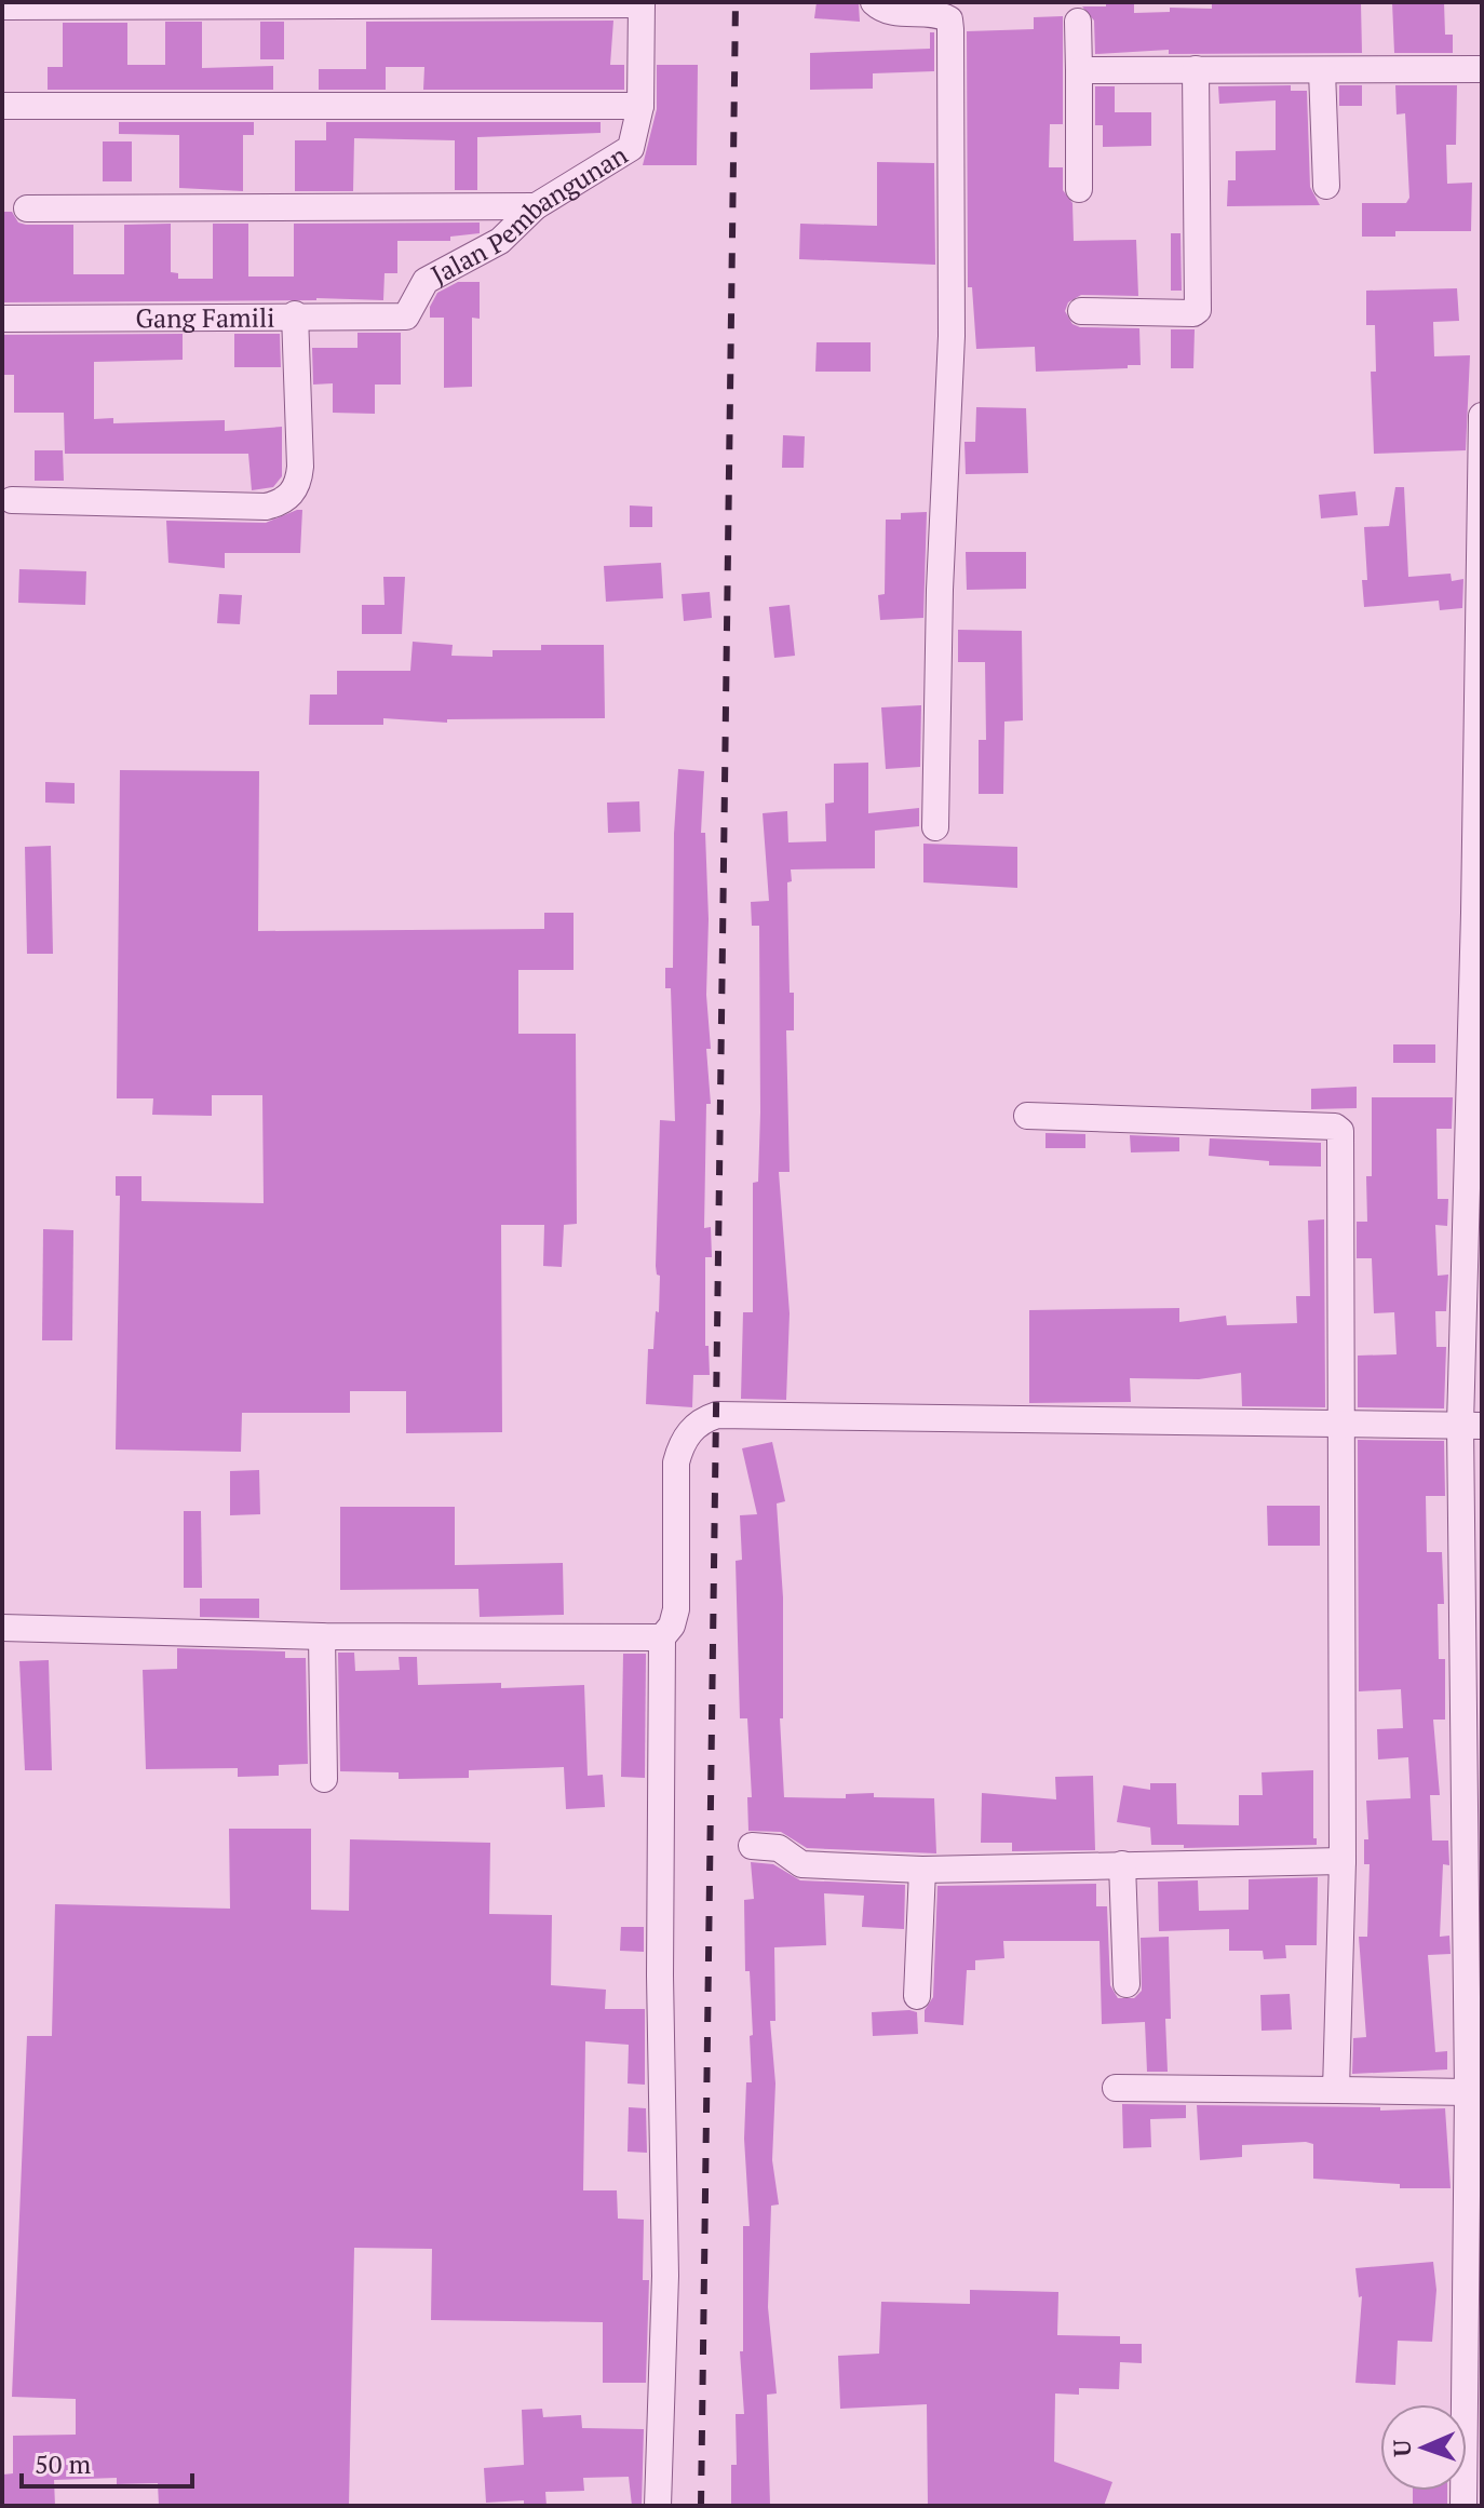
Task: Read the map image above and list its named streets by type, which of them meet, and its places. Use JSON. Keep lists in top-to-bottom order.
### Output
{
  "streets": {
    "street": ["Jalan Pembangunan", "Gang Famili"]
  },
  "crossings": [
    ["Jalan Pembangunan", "Gang Famili"]
  ],
  "scale_bar": "50 m",
  "north": "left"
}
